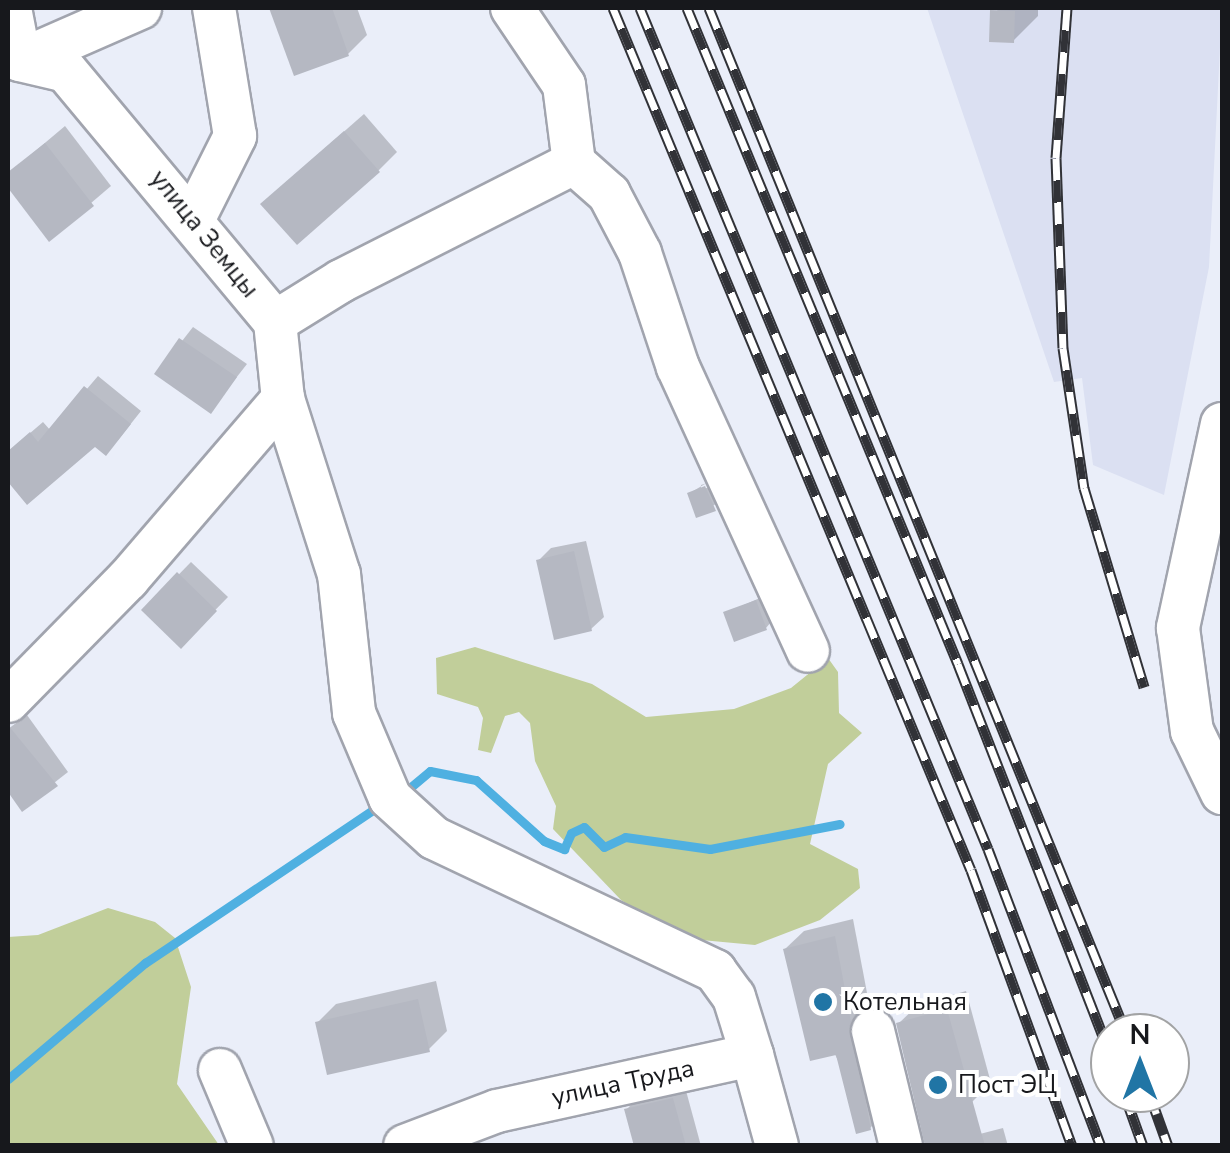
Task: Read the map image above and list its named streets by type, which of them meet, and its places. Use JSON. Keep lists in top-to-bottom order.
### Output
{
  "streets": {
    "street": ["улица Земцы", "улица Труда"]
  },
  "places": ["Котельная", "Пост ЭЦ"],
  "north": "top"
}
